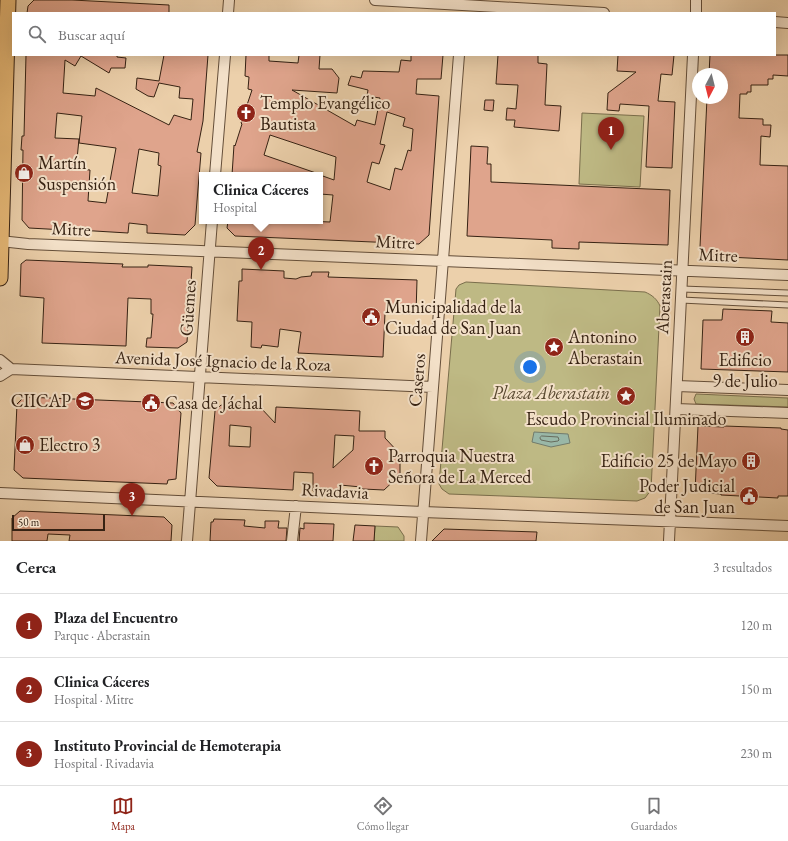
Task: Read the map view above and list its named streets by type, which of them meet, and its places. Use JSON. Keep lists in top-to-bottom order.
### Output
{
  "streets": {
    "street": [
      "Mitre",
      "Aberastain",
      "Güemes",
      "Avenida José Ignacio de la Roza",
      "Caseros",
      "Rivadavia"
    ]
  },
  "crossings": [
    ["Mitre", "Aberastain"],
    ["Mitre", "Güemes"],
    ["Mitre", "Caseros"],
    ["Aberastain", "Rivadavia"],
    ["Güemes", "Avenida José Ignacio de la Roza"],
    ["Güemes", "Rivadavia"],
    ["Avenida José Ignacio de la Roza", "Caseros"],
    ["Caseros", "Rivadavia"]
  ],
  "parks": ["Plaza Aberastain"],
  "places": {
    "church": ["Templo Evangélico Bautista", "Parroquia Nuestra Señora de La Merced"],
    "shop": ["Martín Suspensión", "Electro 3"],
    "public building": ["Municipalidad de la Ciudad de San Juan", "Casa de Jáchal", "Poder Judicial de San Juan"],
    "building": ["Edificio 9 de Julio", "Edificio 25 de Mayo"],
    "place": ["Antonino Aberastain", "Escudo Provincial Iluminado"],
    "school or university": ["CIICAP"]
  },
  "scale_bar": "50 m",
  "north": "bottom",
  "page": {
    "search": "Buscar aquí",
    "pins": ["1", "2", "3"],
    "popup": ["Clinica Cáceres", "Hospital"],
    "scale": "50 m",
    "heading": ["Cerca", "3 resultados"],
    "list": [
      {
        "mark": "1",
        "name": "Plaza del Encuentro",
        "note": "Parque · Aberastain",
        "value": "120 m"
      },
      {
        "mark": "2",
        "name": "Clinica Cáceres",
        "note": "Hospital · Mitre",
        "value": "150 m"
      },
      {
        "mark": "3",
        "name": "Instituto Provincial de Hemoterapia",
        "note": "Hospital · Rivadavia",
        "value": "230 m"
      }
    ],
    "nav": ["Mapa", "Cómo llegar", "Guardados"]
  }
}
